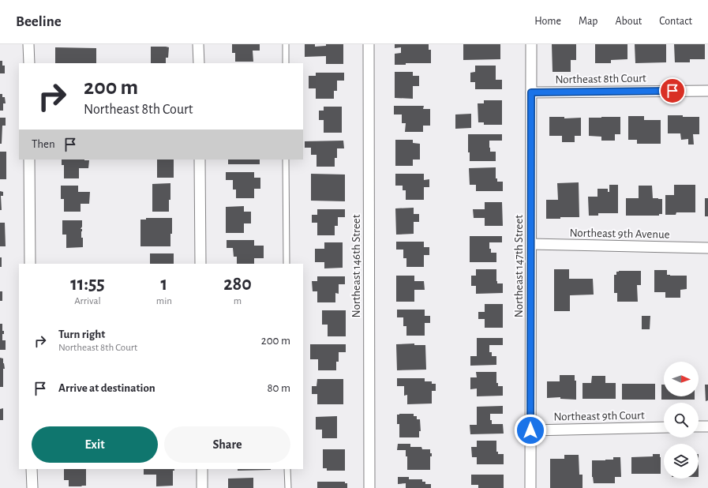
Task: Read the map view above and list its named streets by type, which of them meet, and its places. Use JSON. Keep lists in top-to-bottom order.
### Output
{
  "streets": {
    "street": [
      "Northeast 8th Court",
      "Northeast 9th Avenue",
      "Northeast 146th Street",
      "Northeast 147th Street",
      "Northeast 9th Court"
    ]
  },
  "crossings": [
    ["Northeast 8th Court", "Northeast 147th Street"],
    ["Northeast 9th Avenue", "Northeast 147th Street"],
    ["Northeast 147th Street", "Northeast 9th Court"]
  ],
  "north": "right",
  "page": {
    "header": "Beeline",
    "nav": [
      "Home",
      "Map",
      "About",
      "Contact"
    ],
    "turn": ["200 m", "Northeast 8th Court"],
    "then": "Then",
    "eta": [
      "11:55",
      "Arrival",
      "1",
      "min",
      "280",
      "m"
    ],
    "list": [
      {
        "name": "Turn right",
        "note": "Northeast 8th Court",
        "value": "200 m"
      },
      {
        "name": "Arrive at destination",
        "value": "80 m"
      }
    ],
    "buttons": ["Exit", "Share"]
  }
}
